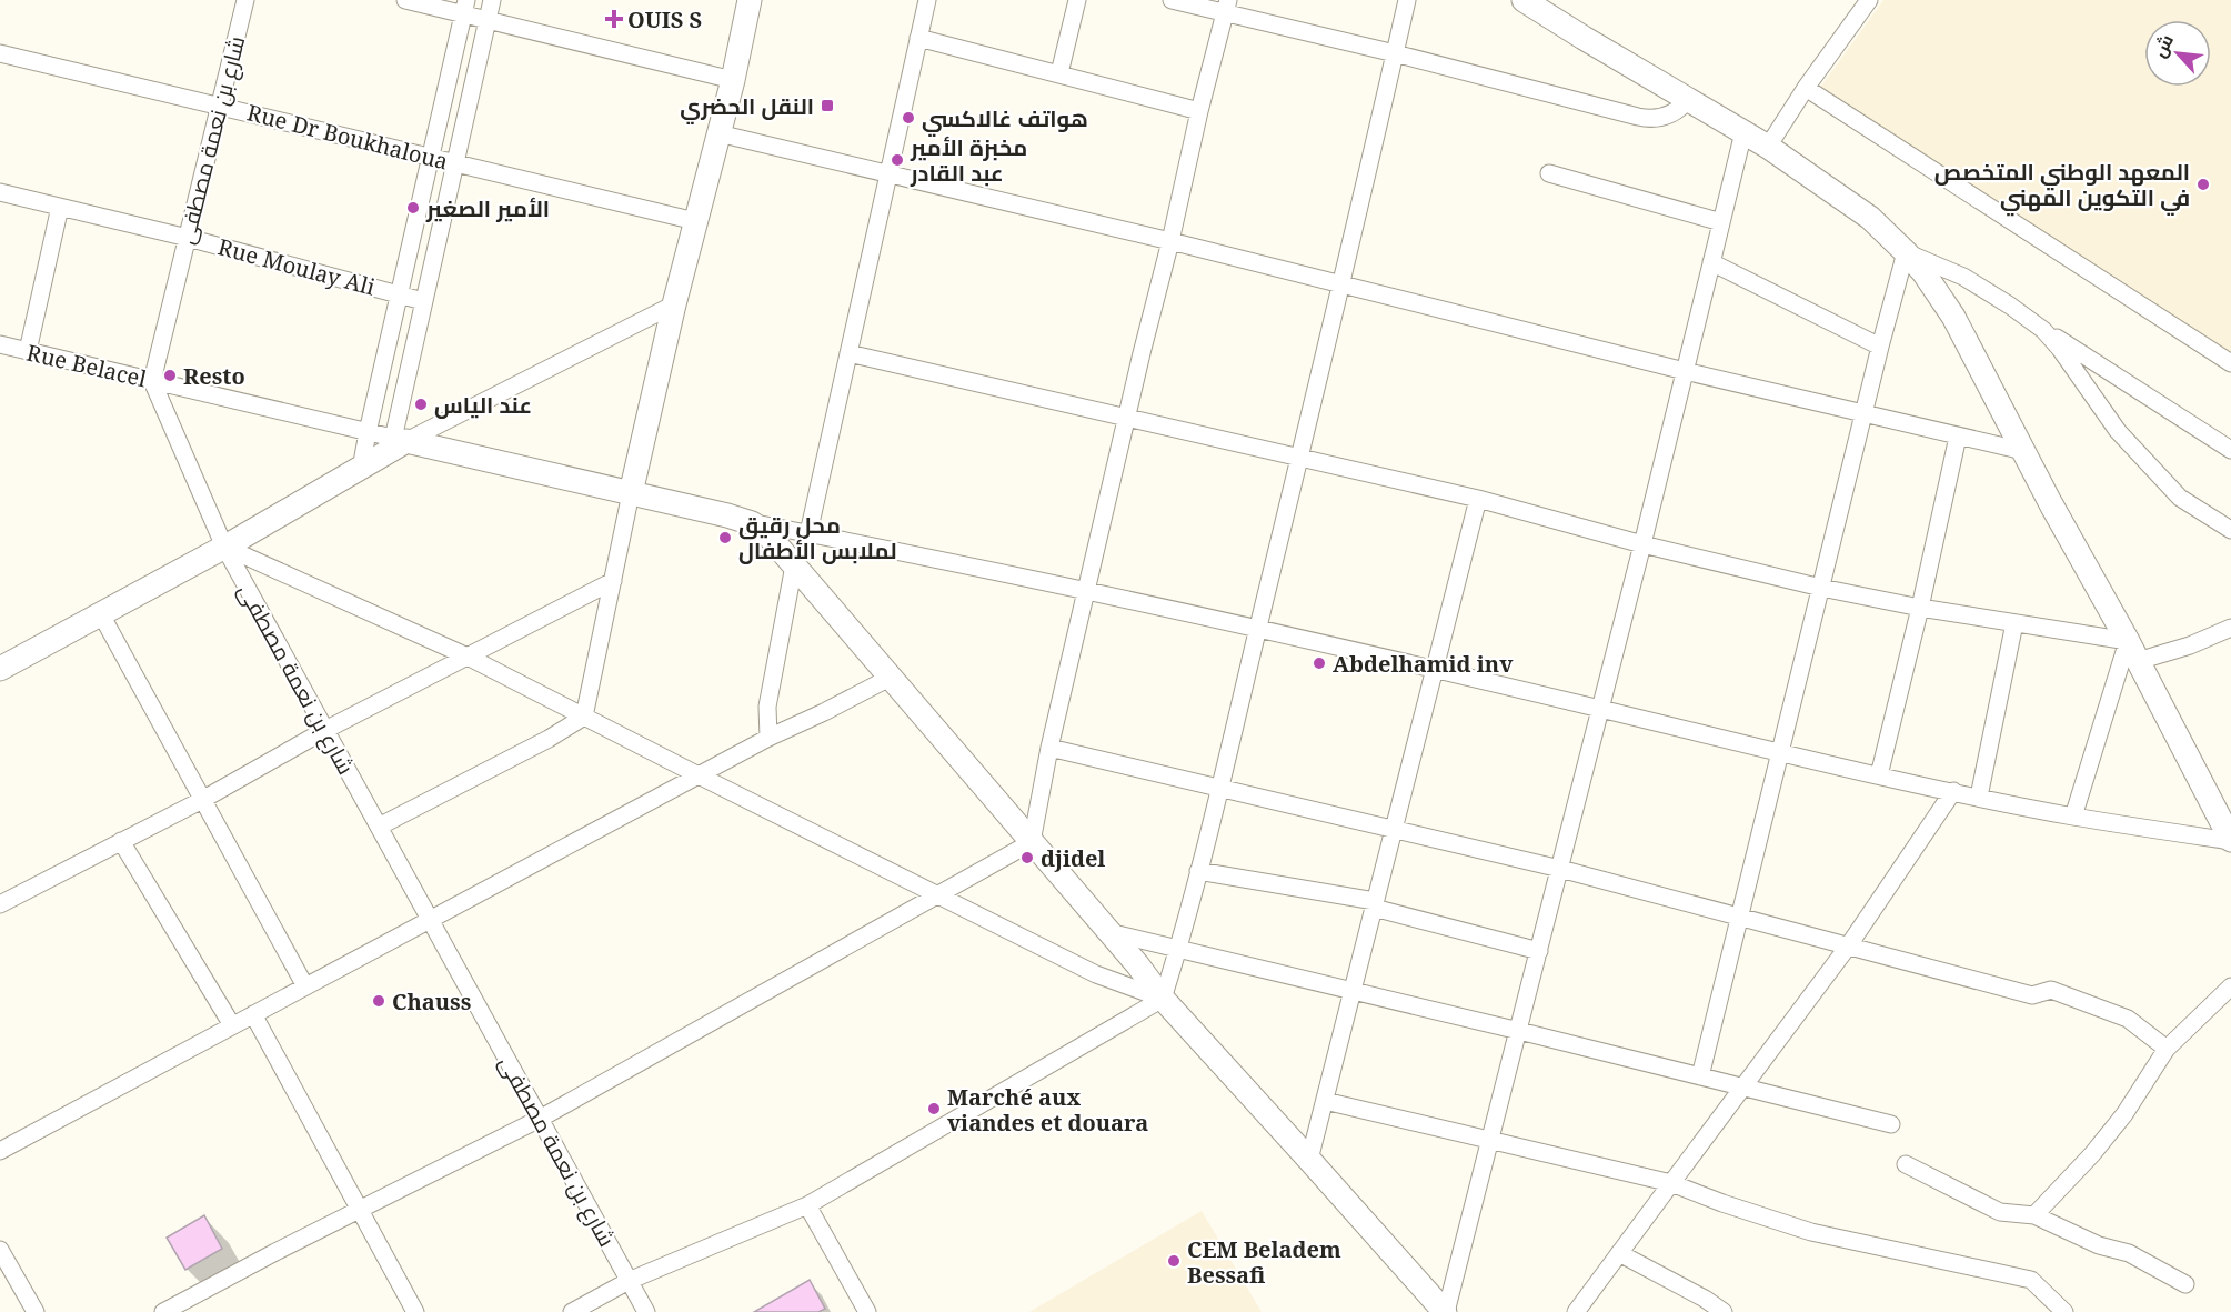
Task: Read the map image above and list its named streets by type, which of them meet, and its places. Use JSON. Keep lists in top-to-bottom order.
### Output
{
  "streets": {
    "street": [
      "Rue Dr Boukhaloua",
      "شارع بن نعمة مصطفى",
      "Rue Moulay Ali",
      "Rue Belacel"
    ]
  },
  "crossings": [
    ["Rue Dr Boukhaloua", "شارع بن نعمة مصطفى"],
    ["شارع بن نعمة مصطفى", "Rue Moulay Ali"],
    ["شارع بن نعمة مصطفى", "Rue Belacel"]
  ],
  "places": {
    "health": ["OUIS S"],
    "transit": ["النقل الحضري"],
    "other": [
      "هواتف غالاكسي",
      "مخبزة الأمير عبد القادر",
      "المعهد الوطني المتخصص في التكوين المهني",
      "الأمير الصغير",
      "Resto",
      "عند الياس",
      "محل رقيق لملابس الأطفال",
      "Abdelhamid inv",
      "djidel",
      "Chauss",
      "Marché aux viandes et douara",
      "CEM Beladem Bessafi"
    ]
  },
  "north": "top left"
}
